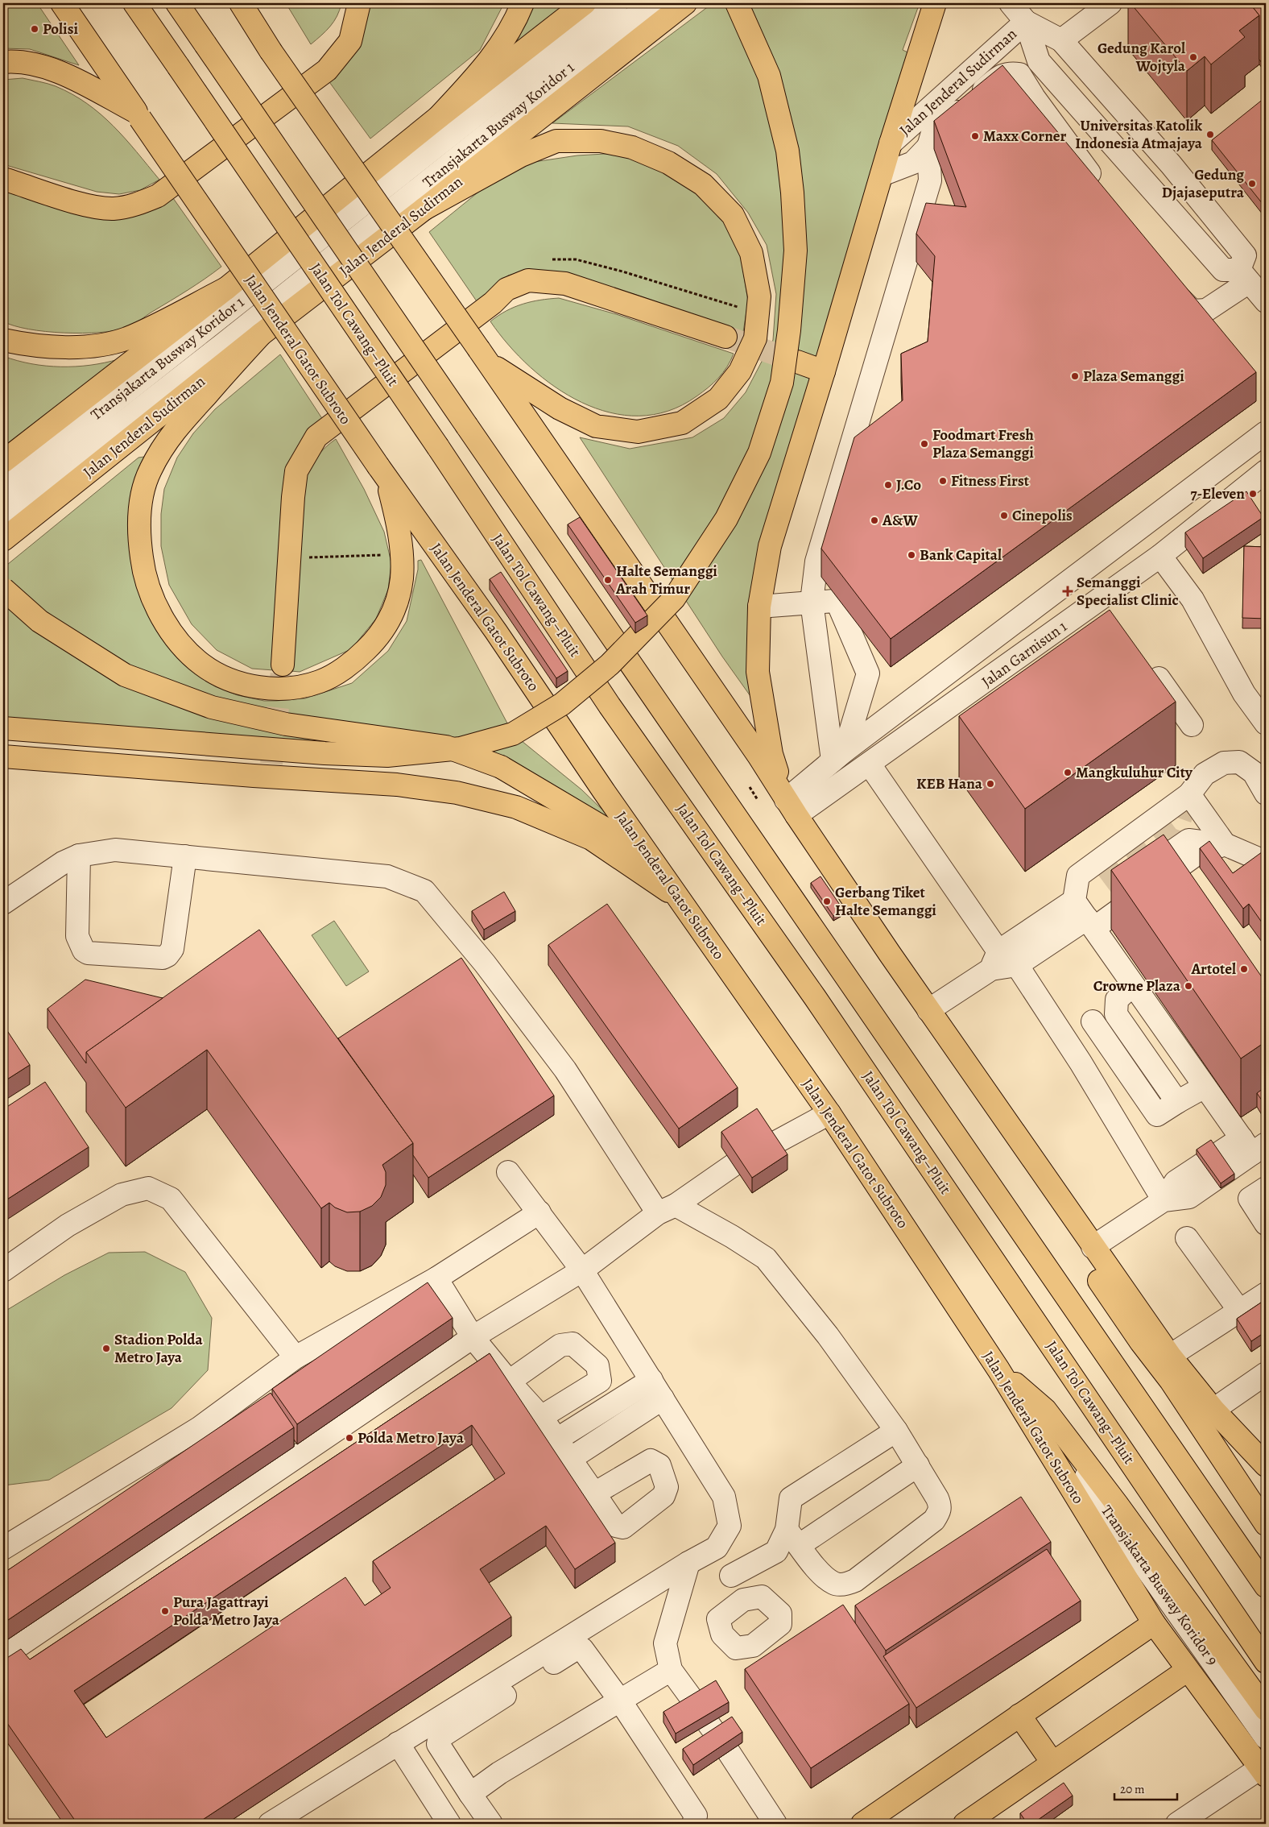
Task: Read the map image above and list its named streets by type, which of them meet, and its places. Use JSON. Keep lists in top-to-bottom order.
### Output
{
  "streets": {
    "main road": ["Jalan Jenderal Sudirman", "Jalan Tol Cawang–Pluit", "Jalan Jenderal Gatot Subroto"],
    "street": ["Transjakarta Busway Koridor 1", "Jalan Garnisun 1", "Transjakarta Busway Koridor 9"]
  },
  "places": {
    "other": [
      "Polisi",
      "Gedung Karol Wojtyla",
      "Universitas Katolik Indonesia Atmajaya",
      "Maxx Corner",
      "Gedung Djajaseputra",
      "Plaza Semanggi",
      "Foodmart Fresh Plaza Semanggi",
      "Fitness First",
      "J.Co",
      "7-Eleven",
      "Cinepolis",
      "A&W",
      "Bank Capital",
      "Halte Semanggi Arah Timur",
      "Mangkuluhur City",
      "KEB Hana",
      "Gerbang Tiket Halte Semanggi",
      "Artotel",
      "Crowne Plaza",
      "Stadion Polda Metro Jaya",
      "Polda Metro Jaya",
      "Pura Jagattrayi Polda Metro Jaya"
    ],
    "health": ["Semanggi Specialist Clinic"]
  },
  "scale_bar": "20 m"
}
